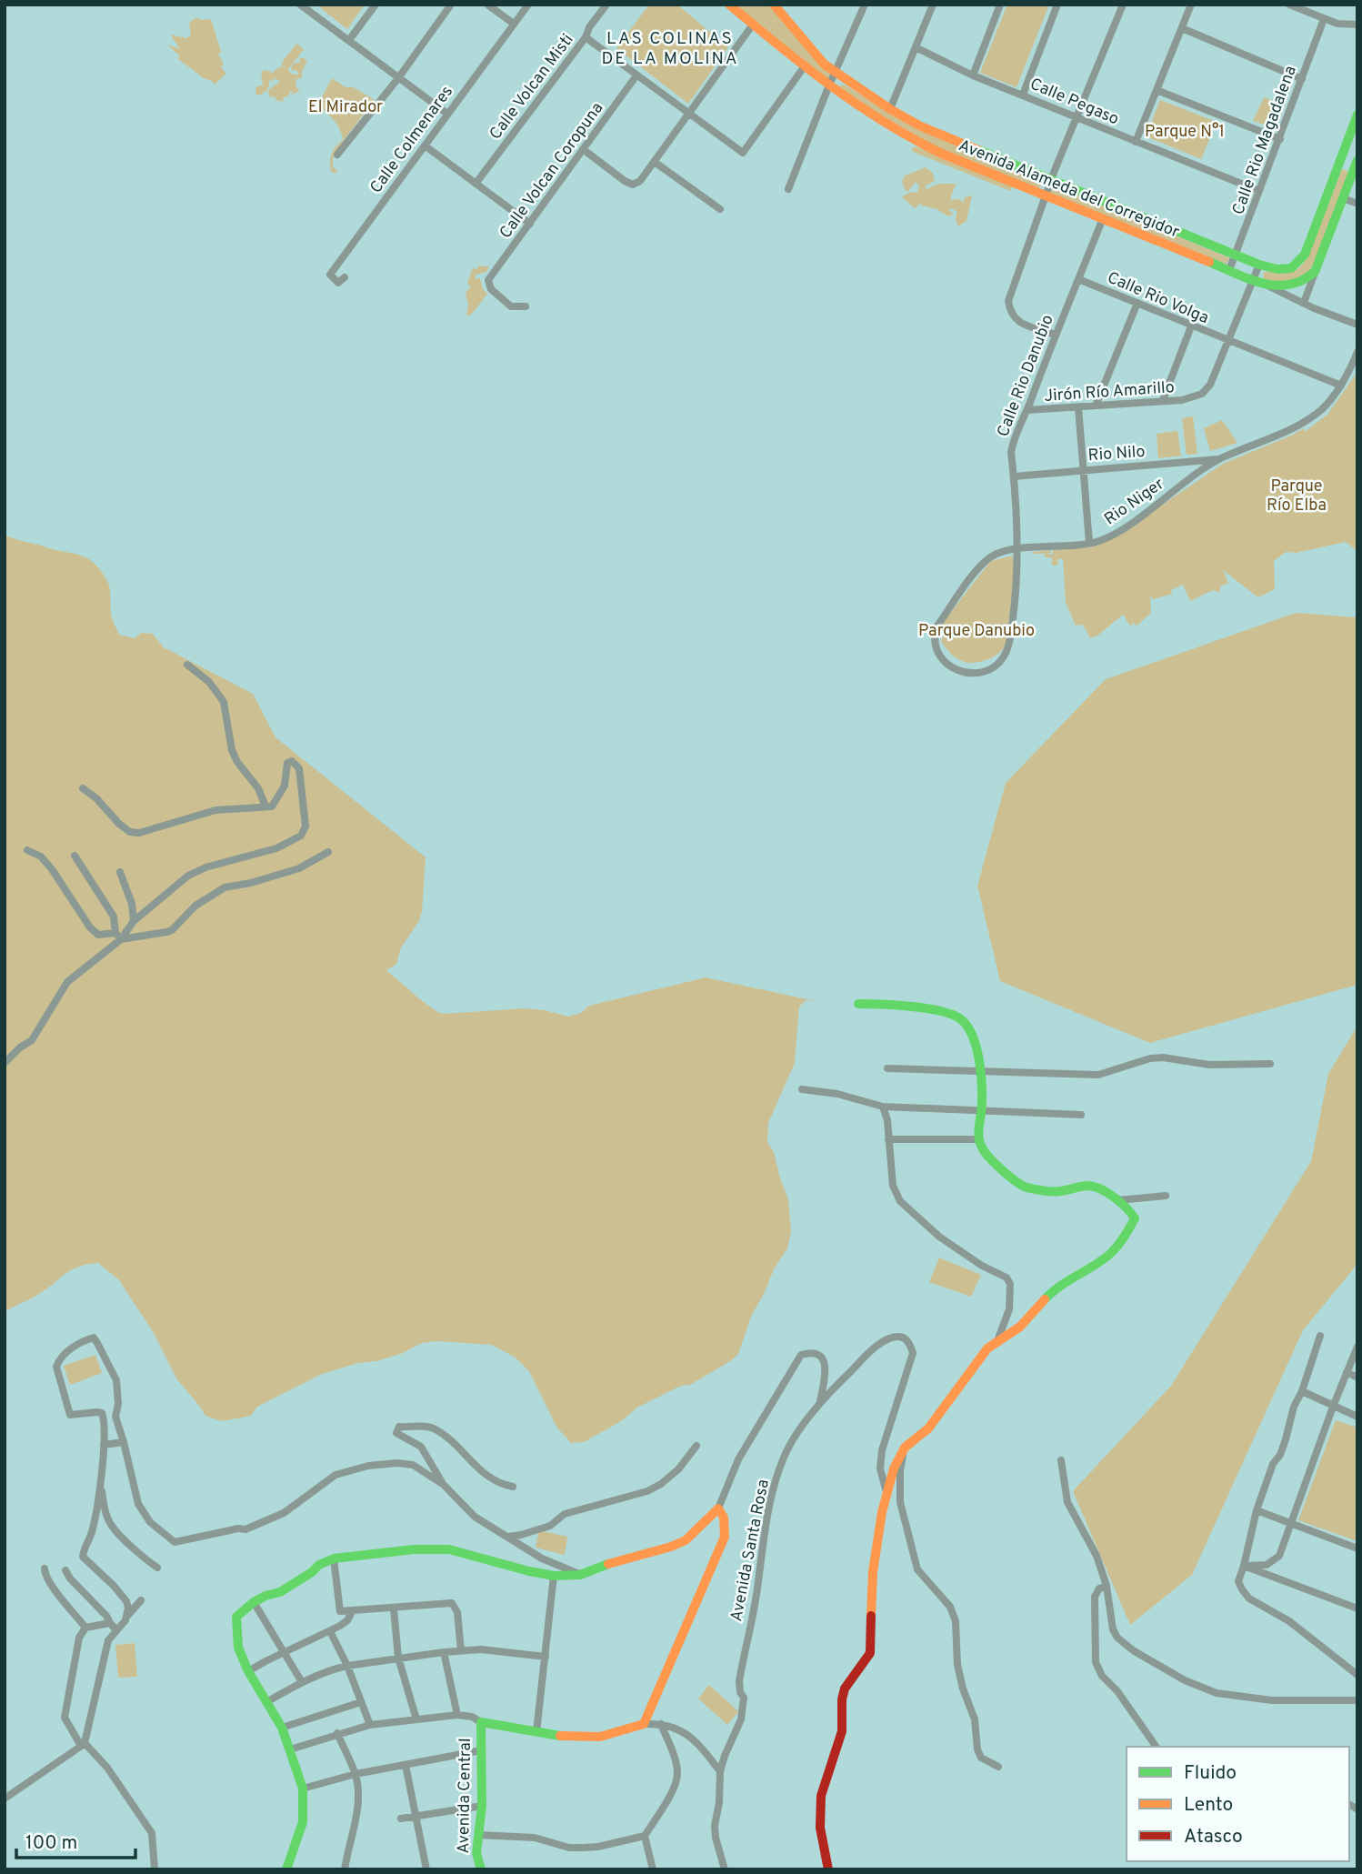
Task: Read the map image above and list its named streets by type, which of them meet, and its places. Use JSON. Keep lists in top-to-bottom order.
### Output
{
  "streets": {
    "street": [
      "Calle Volcan Misti",
      "Calle Pegaso",
      "Calle Colmenares",
      "Calle Rio Magadalena",
      "Calle Volcan Coropuna",
      "Avenida Alameda del Corregidor",
      "Calle Rio Volga",
      "Calle Rio Danubio",
      "Jirón Río Amarillo",
      "Rio Nilo",
      "Rio Niger",
      "Avenida Santa Rosa",
      "Avenida Central"
    ]
  },
  "crossings": [
    ["Calle Pegaso", "Calle Rio Magadalena"],
    ["Calle Rio Magadalena", "Avenida Alameda del Corregidor"],
    ["Avenida Alameda del Corregidor", "Calle Rio Danubio"],
    ["Avenida Alameda del Corregidor", "Jirón Río Amarillo"],
    ["Calle Rio Volga", "Calle Rio Danubio"],
    ["Calle Rio Volga", "Jirón Río Amarillo"],
    ["Calle Rio Danubio", "Jirón Río Amarillo"],
    ["Calle Rio Danubio", "Rio Nilo"],
    ["Calle Rio Danubio", "Rio Niger"],
    ["Rio Nilo", "Rio Niger"]
  ],
  "districts": ["LAS COLINAS DE LA MOLINA"],
  "parks": [
    "El Mirador",
    "Parque N°1",
    "Parque Río Elba",
    "Parque Danubio"
  ],
  "legend": ["Fluido", "Lento", "Atasco"],
  "scale_bar": "100 m"
}
